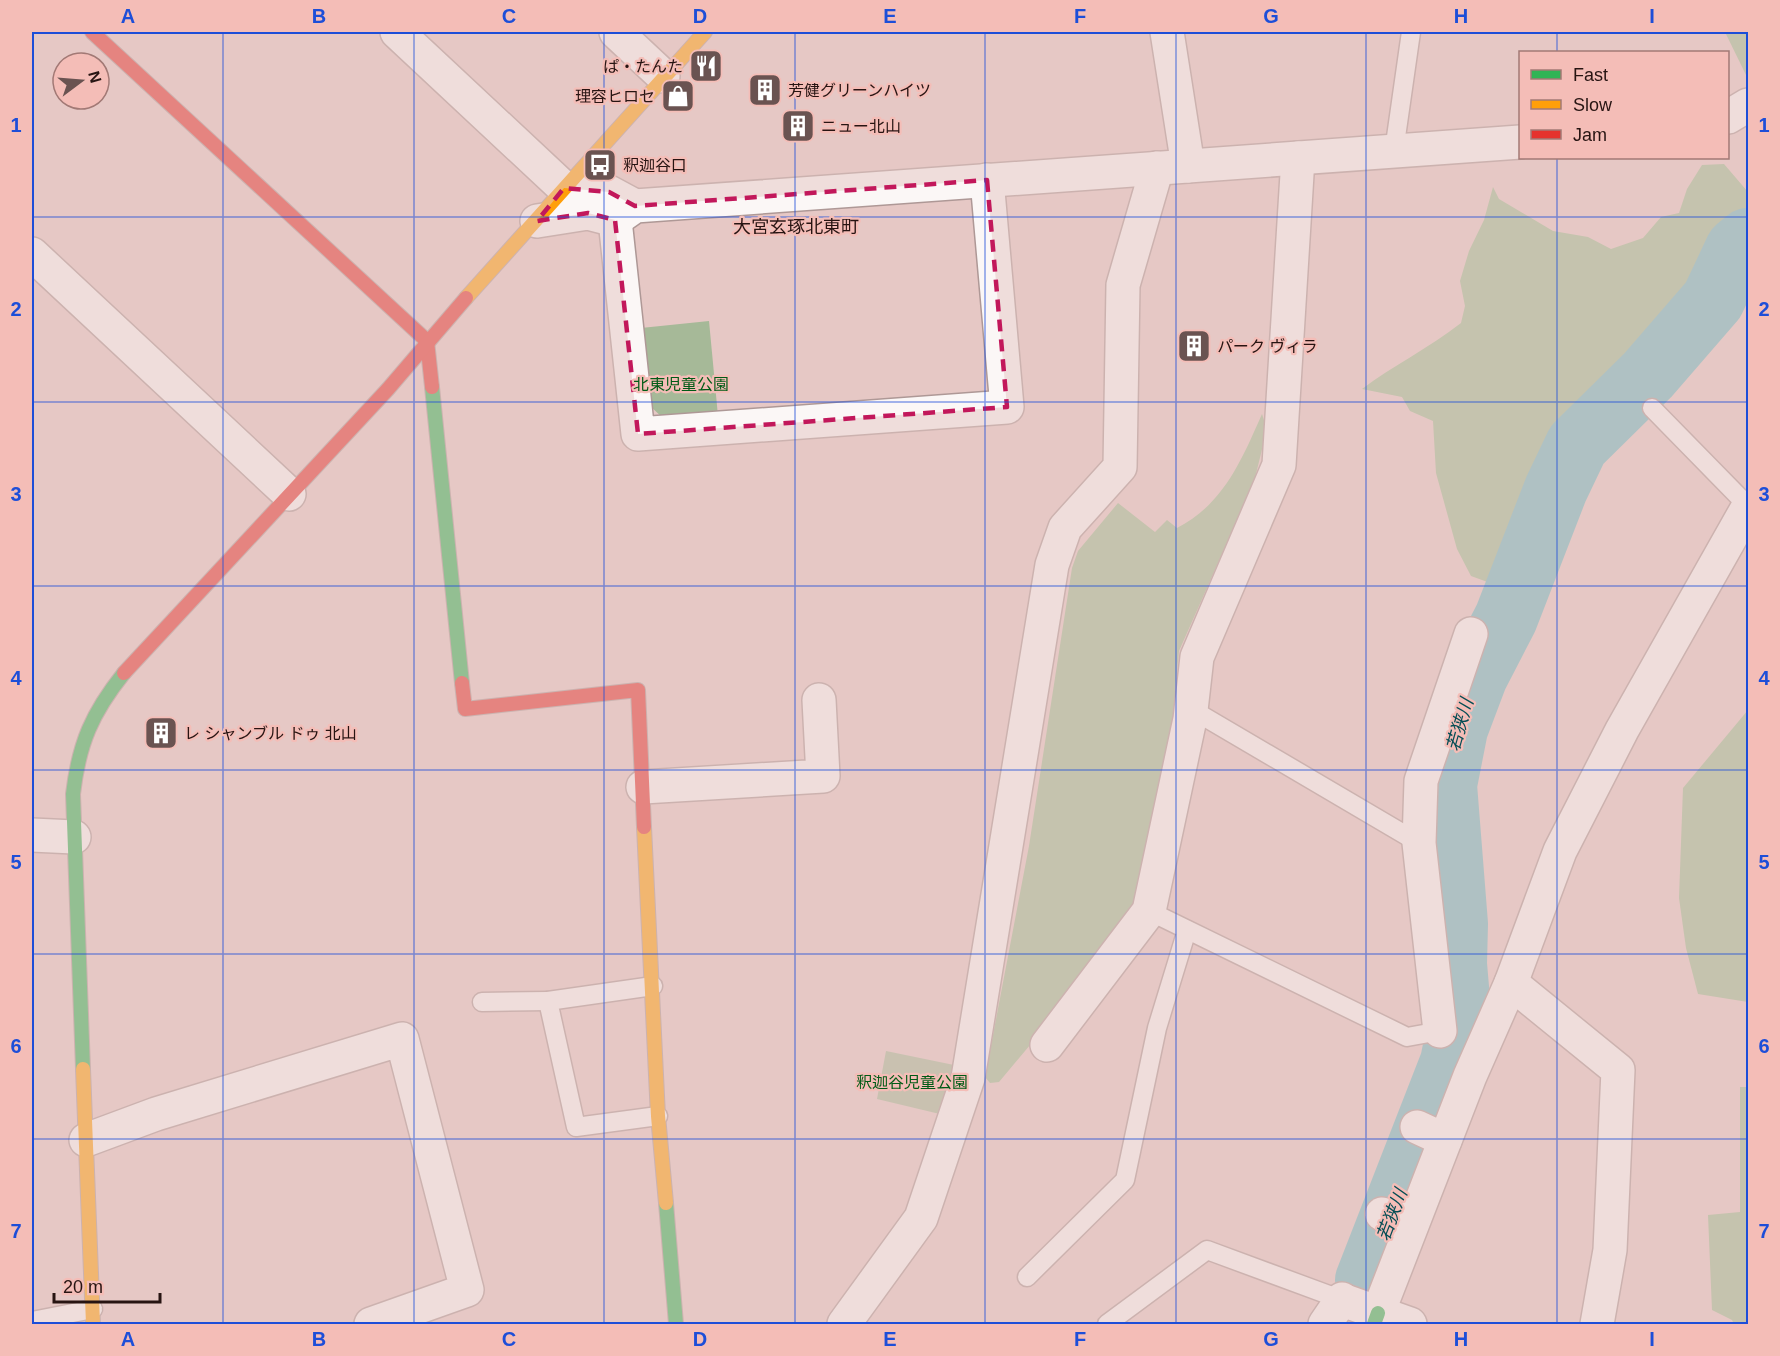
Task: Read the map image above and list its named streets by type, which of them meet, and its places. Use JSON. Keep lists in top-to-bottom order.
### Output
{
  "districts": ["大宮玄琢北東町"],
  "water": ["若狭川"],
  "parks": ["北東児童公園", "釈迦谷児童公園"],
  "places": {
    "restaurant": ["ぱ・たんた"],
    "building": [
      "芳健グリーンハイツ",
      "ニュー北山",
      "パーク ヴィラ",
      "レ シャンブル ドゥ 北山"
    ],
    "shop": ["理容ヒロセ"],
    "bus stop": ["釈迦谷口"]
  },
  "legend": ["Fast", "Slow", "Jam"],
  "scale_bar": "20 m",
  "north": "right",
  "grid": {
    "columns": [
      "A",
      "B",
      "C",
      "D",
      "E",
      "F",
      "G",
      "H",
      "I"
    ],
    "rows": [
      "1",
      "2",
      "3",
      "4",
      "5",
      "6",
      "7"
    ]
  }
}
